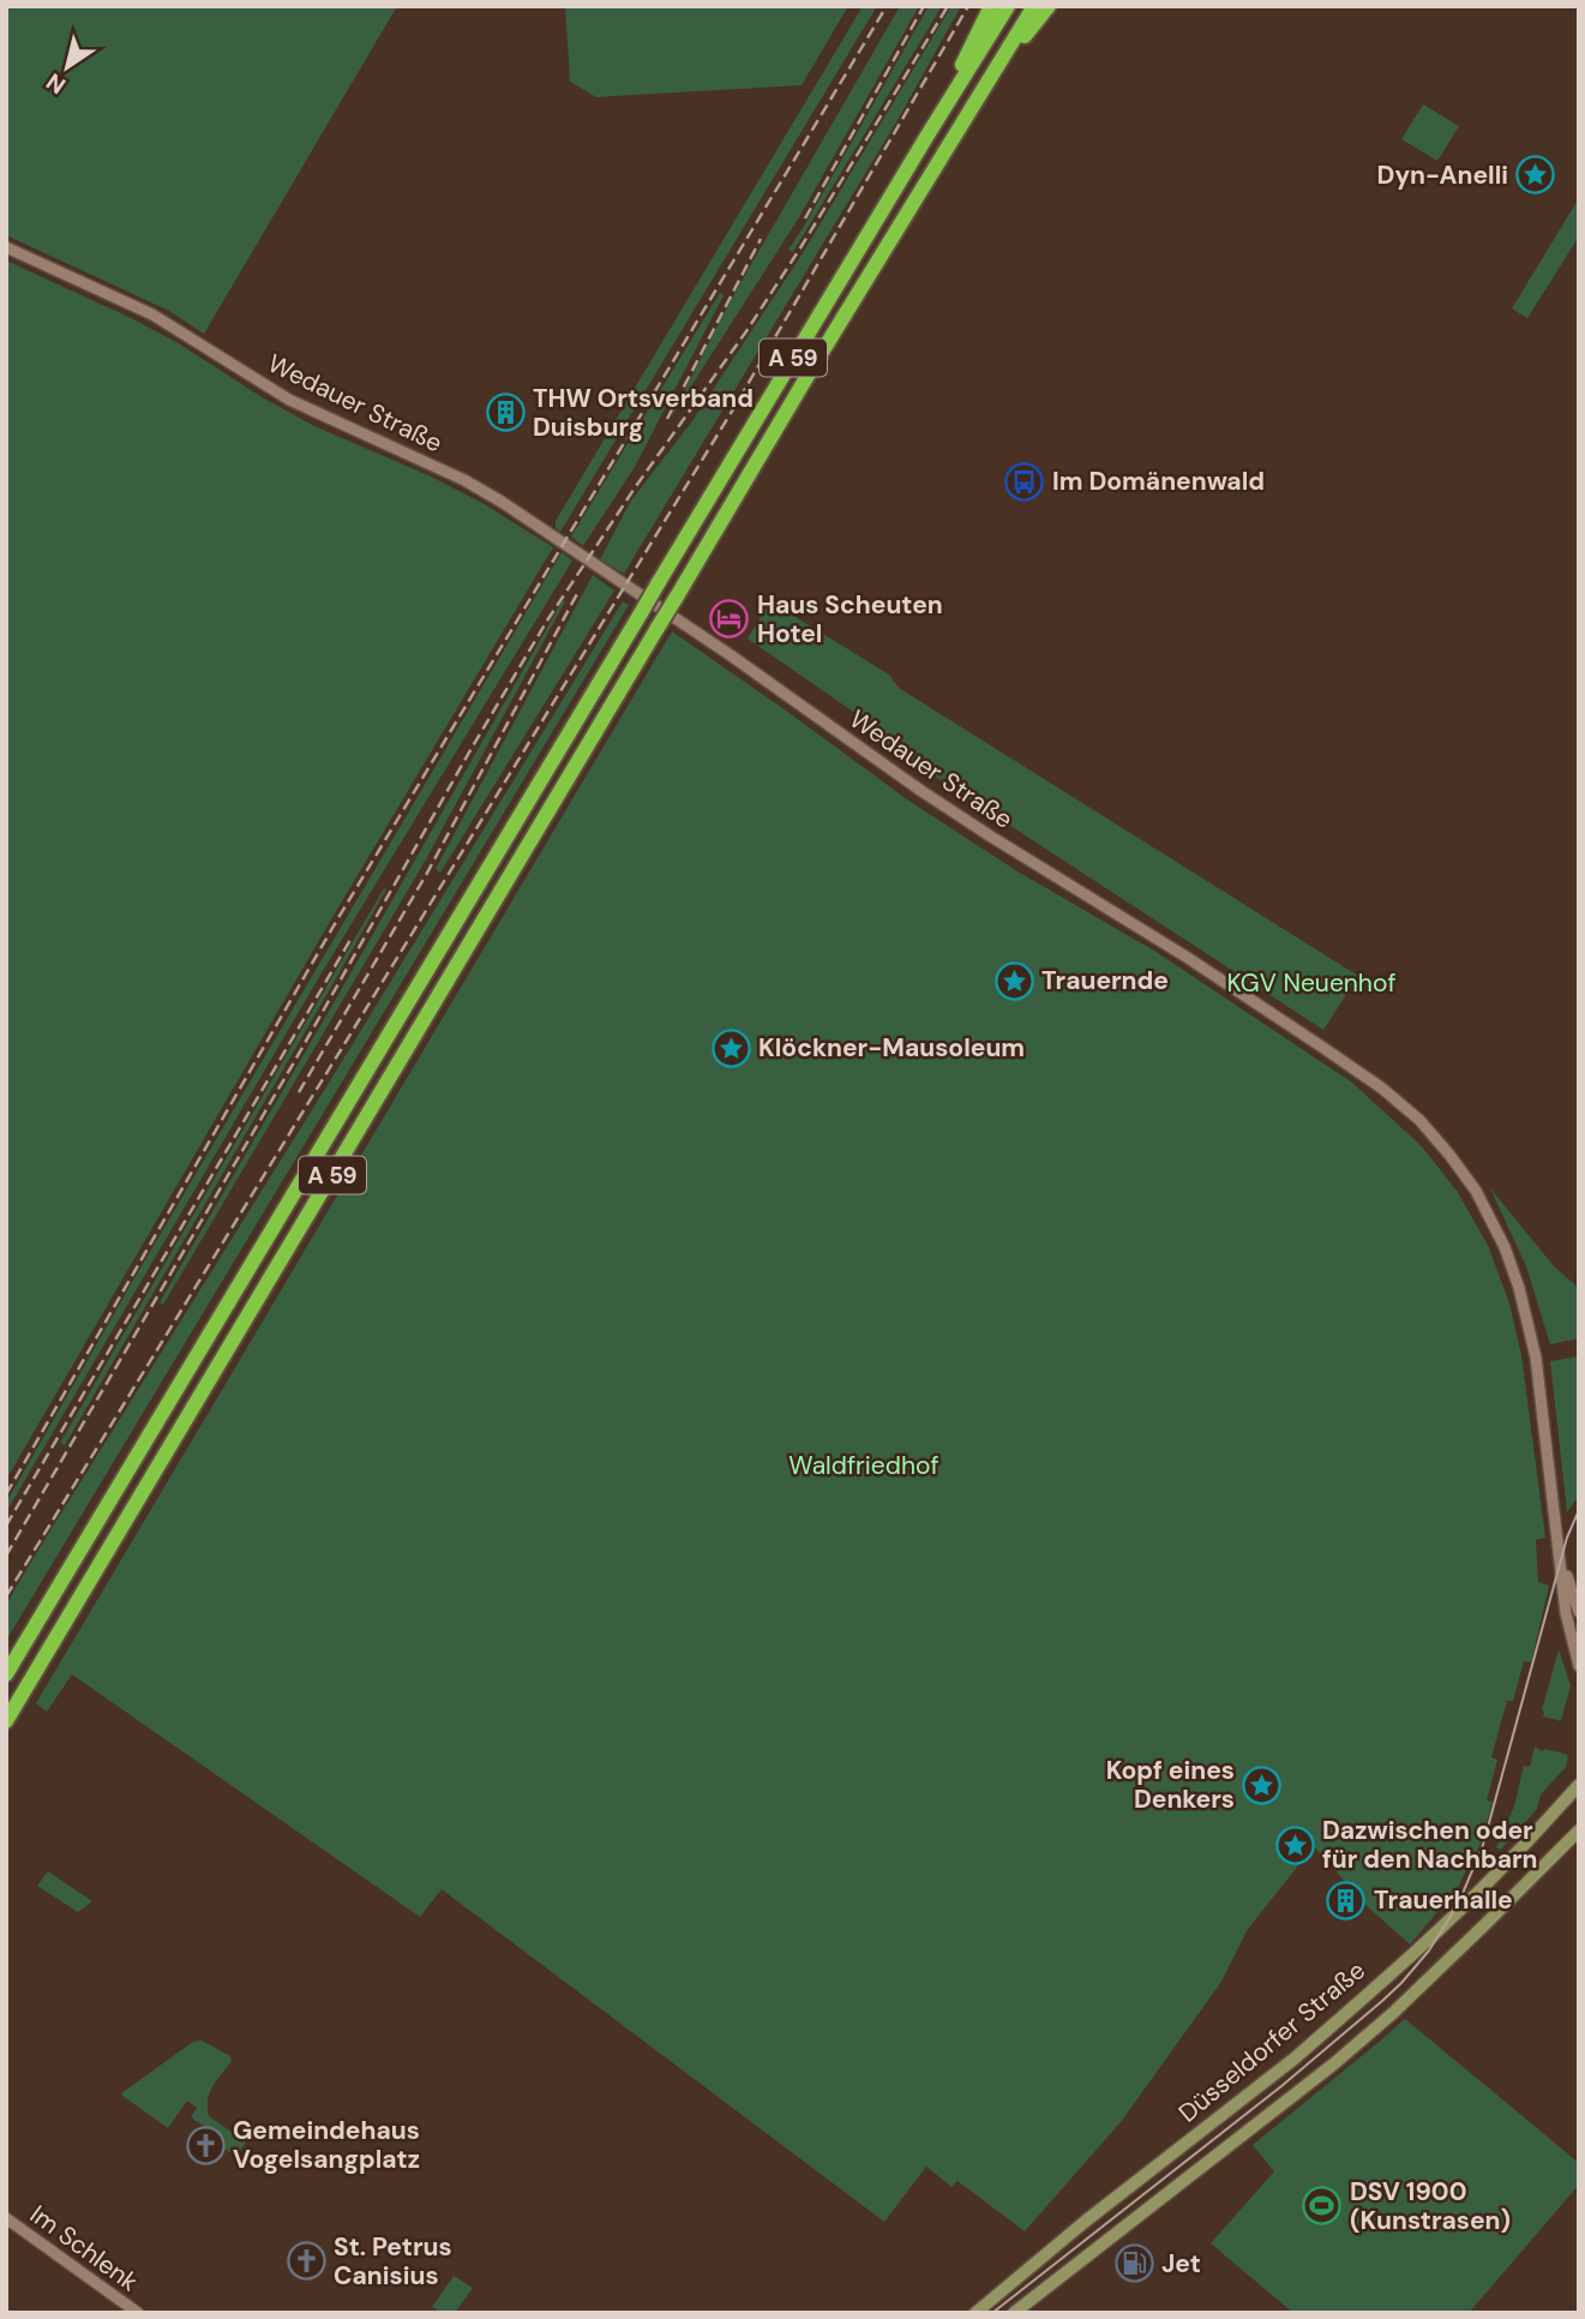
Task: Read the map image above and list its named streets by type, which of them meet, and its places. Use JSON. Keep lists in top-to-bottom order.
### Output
{
  "streets": {
    "highway": ["A 59"],
    "main road": ["Düsseldorfer Straße"],
    "street": ["Wedauer Straße", "Im Schlenk"]
  },
  "parks": ["KGV Neuenhof", "Waldfriedhof"],
  "places": {
    "place": [
      "Dyn-Anelli",
      "Trauernde",
      "Klöckner-Mausoleum",
      "Kopf eines Denkers",
      "Dazwischen oder für den Nachbarn"
    ],
    "building": ["THW Ortsverband Duisburg", "Trauerhalle"],
    "bus stop": ["Im Domänenwald"],
    "hotel": ["Haus Scheuten Hotel"],
    "church": ["Gemeindehaus Vogelsangplatz", "St. Petrus Canisius"],
    "sports": ["DSV 1900 (Kunstrasen)"],
    "fuel station": ["Jet"]
  },
  "north": "bottom left"
}
